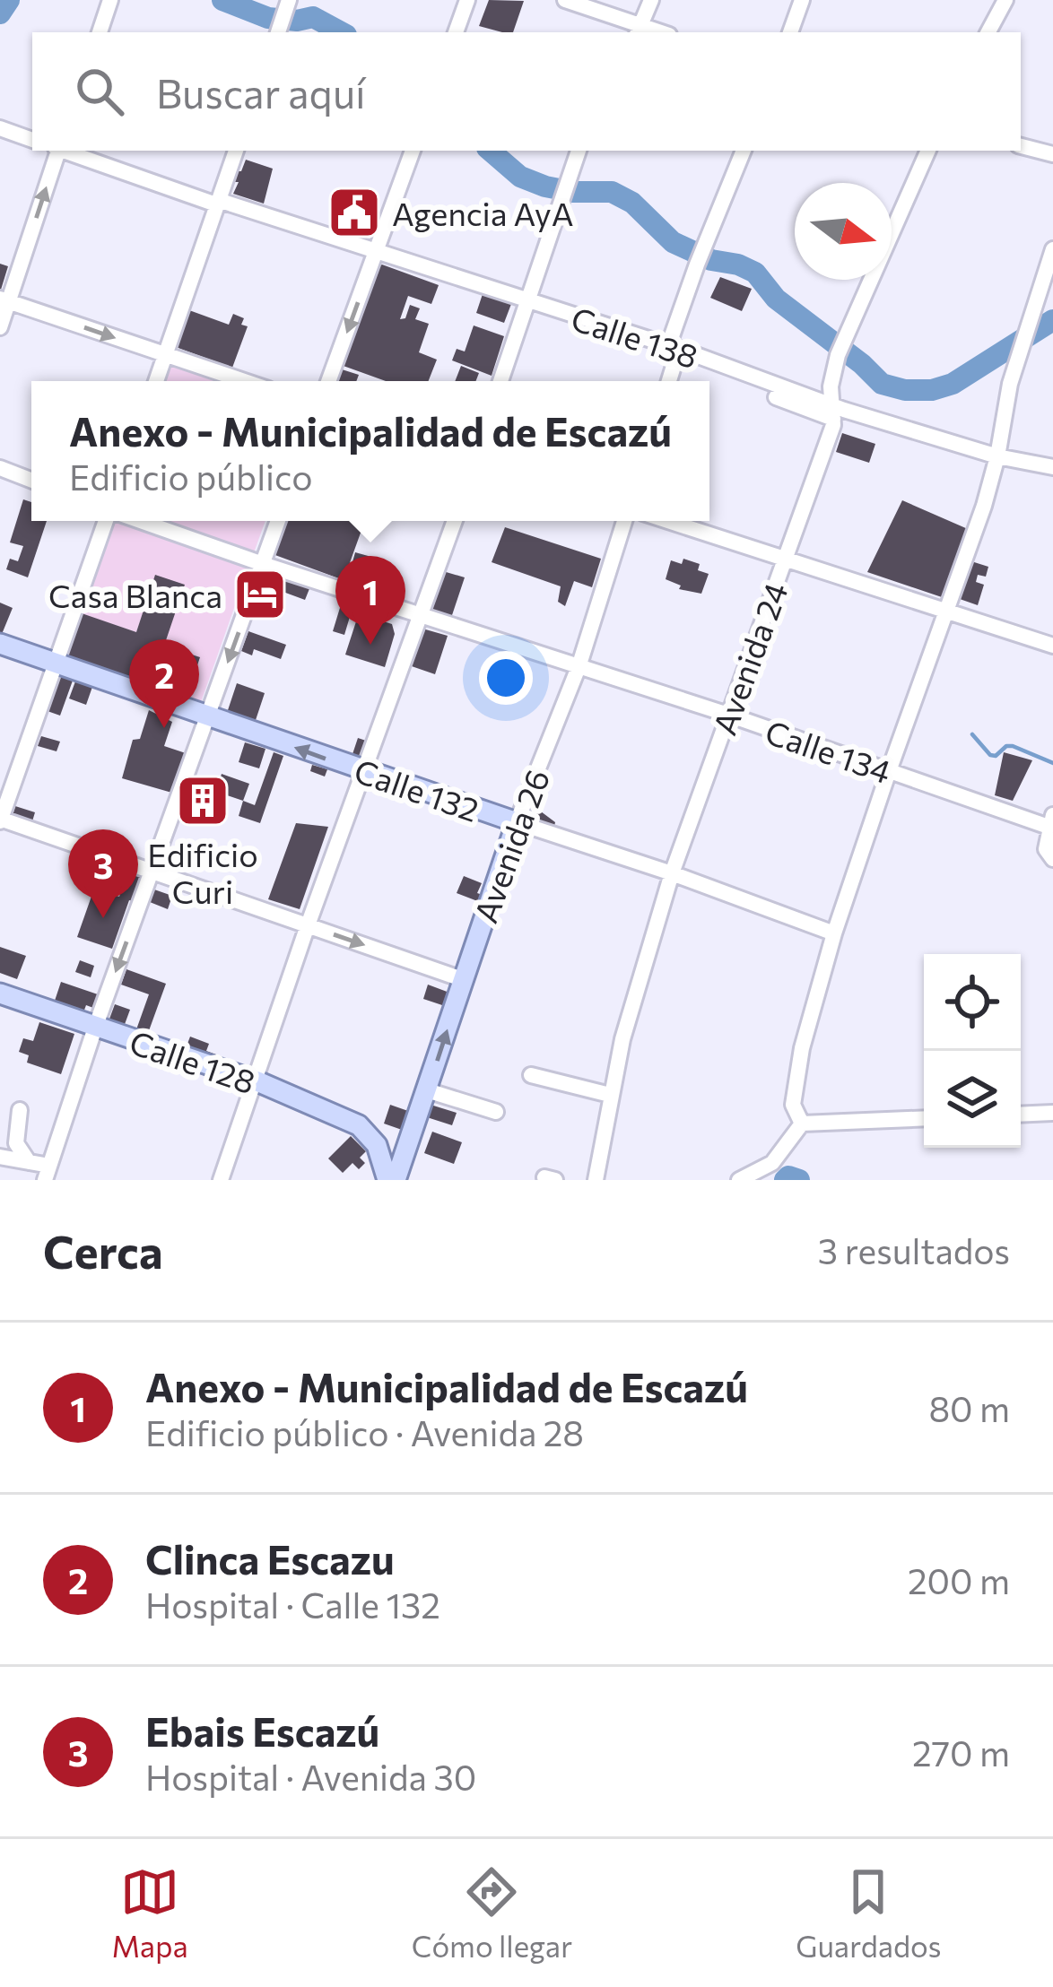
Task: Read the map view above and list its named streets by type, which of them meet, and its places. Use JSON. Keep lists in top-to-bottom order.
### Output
{
  "streets": {
    "main road": ["Calle 132", "Avenida 26", "Calle 128"],
    "street": ["Calle 138", "Avenida 24", "Calle 134"]
  },
  "crossings": [
    ["Calle 138", "Avenida 24"],
    ["Avenida 24", "Calle 134"],
    ["Avenida 24", "Calle 132"],
    ["Calle 134", "Avenida 26"],
    ["Calle 132", "Avenida 26"]
  ],
  "places": {
    "public building": ["Agencia AyA"],
    "hotel": ["Casa Blanca"],
    "building": ["Edificio Curi"]
  },
  "north": "right",
  "page": {
    "search": "Buscar aquí",
    "popup": ["Anexo - Municipalidad de Escazú", "Edificio público"],
    "pins": ["1", "2", "3"],
    "heading": ["Cerca", "3 resultados"],
    "list": [
      {
        "mark": "1",
        "name": "Anexo - Municipalidad de Escazú",
        "note": "Edificio público · Avenida 28",
        "value": "80 m"
      },
      {
        "mark": "2",
        "name": "Clinca Escazu",
        "note": "Hospital · Calle 132",
        "value": "200 m"
      },
      {
        "mark": "3",
        "name": "Ebais Escazú",
        "note": "Hospital · Avenida 30",
        "value": "270 m"
      }
    ],
    "nav": ["Mapa", "Cómo llegar", "Guardados"]
  }
}
